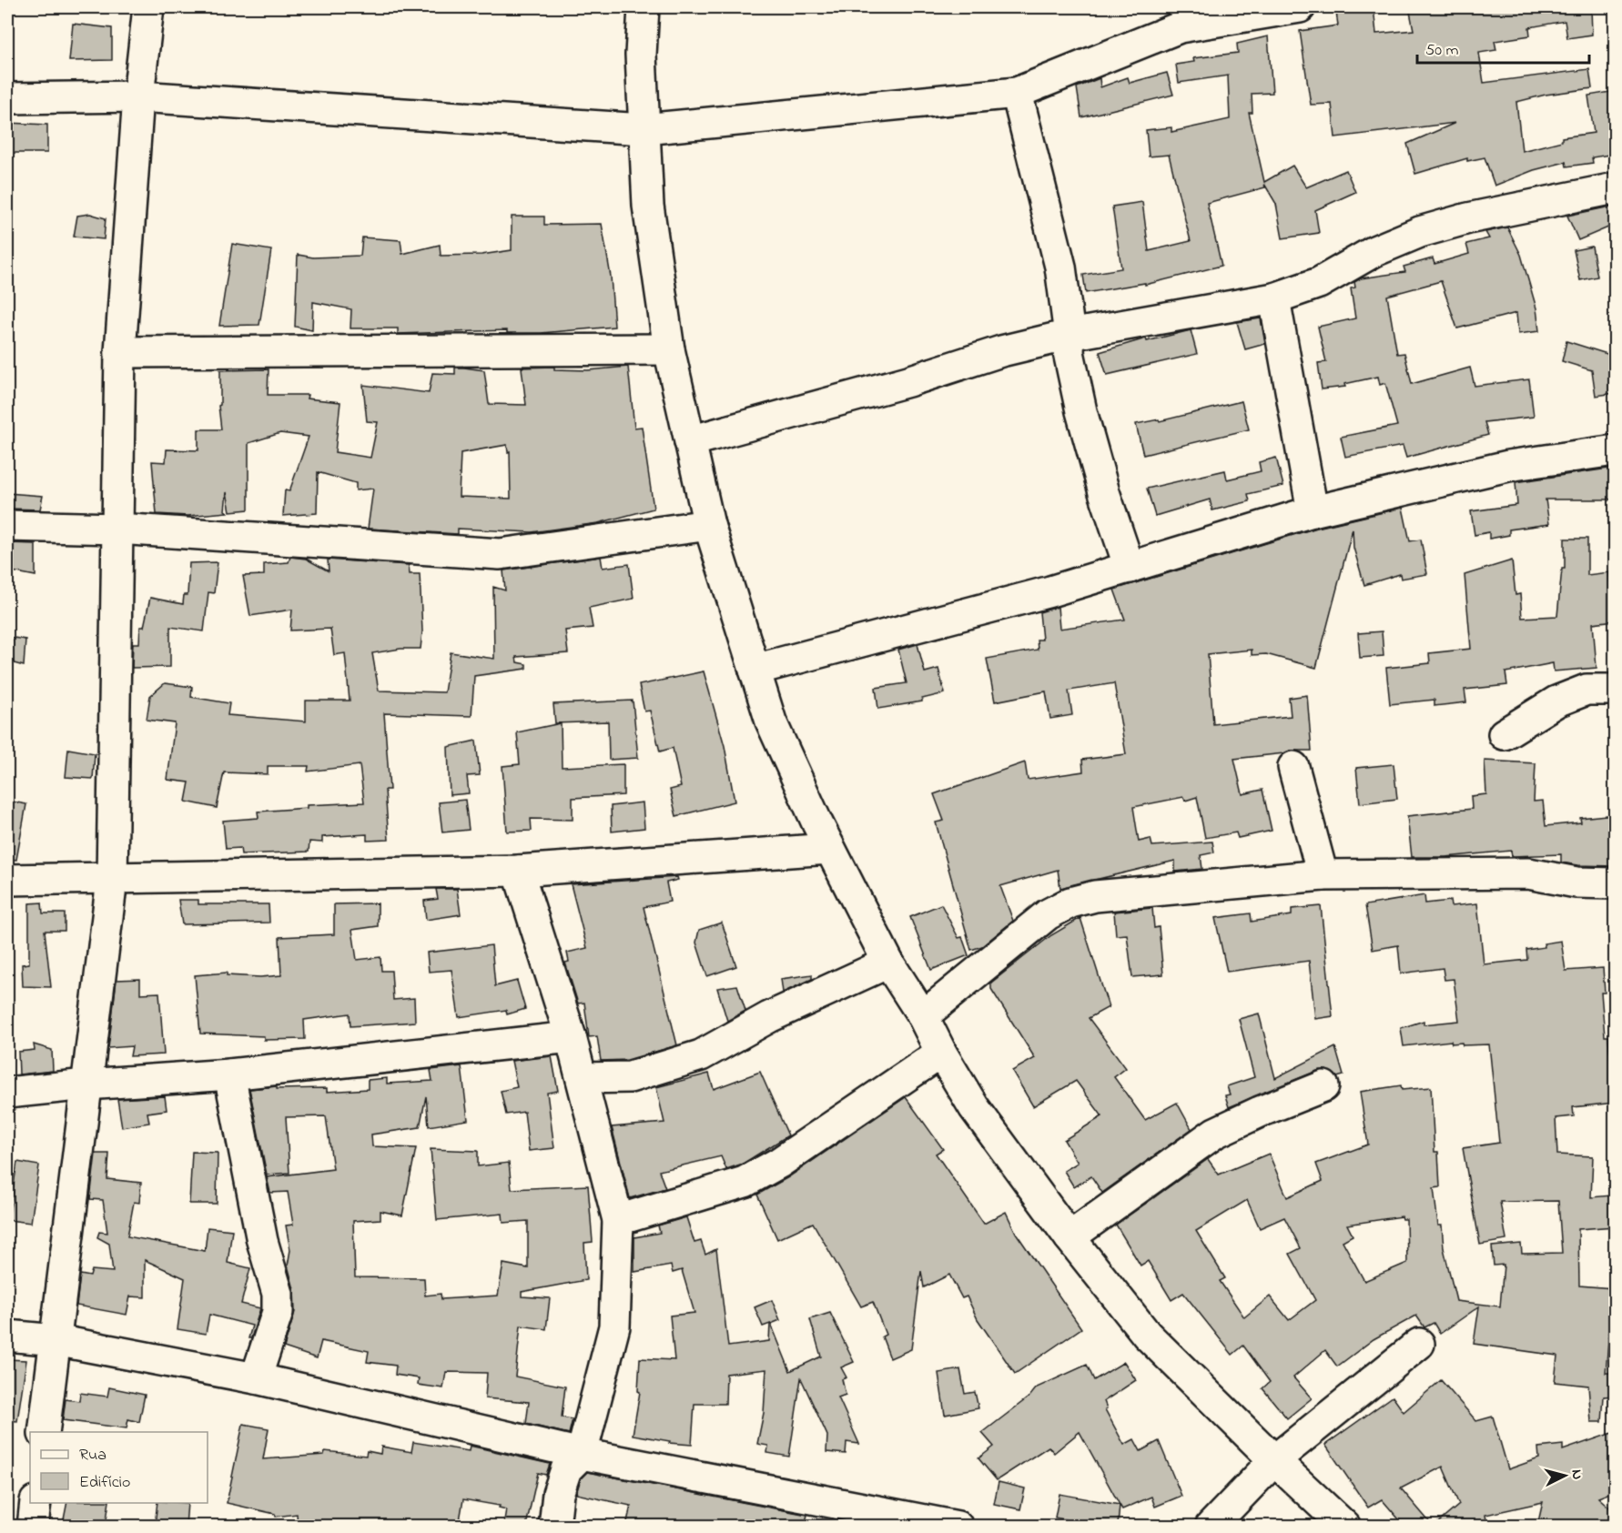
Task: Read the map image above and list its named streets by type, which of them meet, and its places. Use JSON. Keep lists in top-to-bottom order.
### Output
{
  "legend": ["Rua", "Edifício"],
  "scale_bar": "50 m",
  "north": "right"
}
